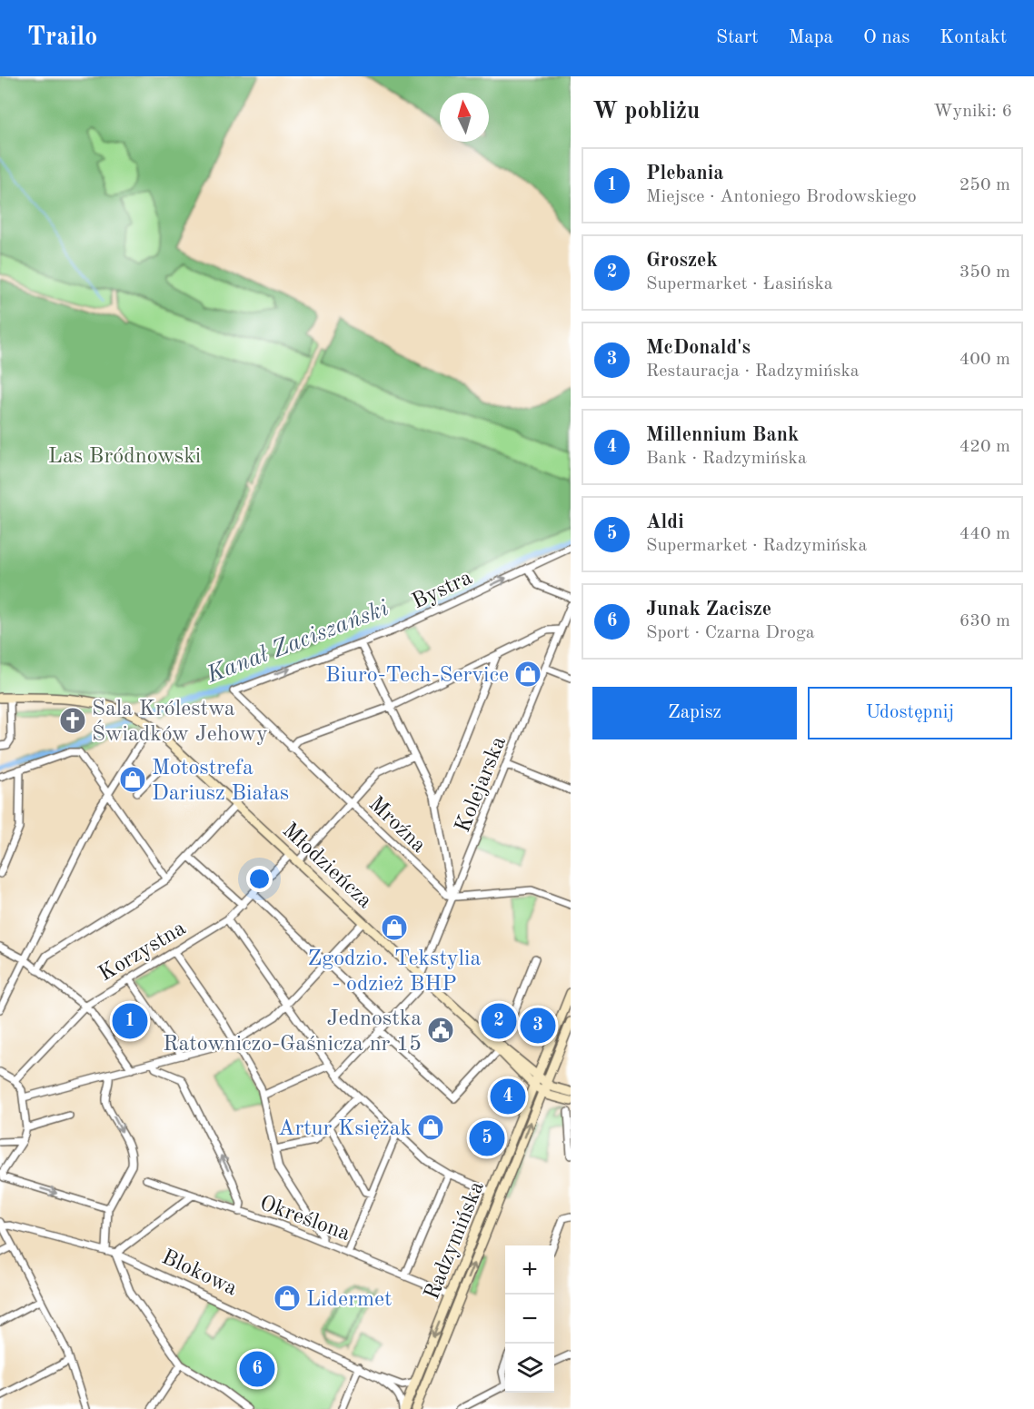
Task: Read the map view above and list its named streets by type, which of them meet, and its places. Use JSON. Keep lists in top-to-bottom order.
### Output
{
  "streets": {
    "main road": ["Młodzieńcza", "Radzymińska"],
    "street": [
      "Bystra",
      "Kolejarska",
      "Mroźna",
      "Korzystna",
      "Określona",
      "Blokowa"
    ]
  },
  "crossings": [
    ["Bystra", "Mroźna"],
    ["Kolejarska", "Mroźna"],
    ["Kolejarska", "Młodzieńcza"],
    ["Młodzieńcza", "Korzystna"],
    ["Młodzieńcza", "Radzymińska"],
    ["Określona", "Radzymińska"],
    ["Radzymińska", "Blokowa"]
  ],
  "one_way": ["Bystra"],
  "water": ["Kanał Zaciszański"],
  "parks": ["Las Bródnowski"],
  "places": {
    "shop": [
      "Biuro-Tech-Service",
      "Motostrefa Dariusz Białas",
      "Zgodzio. Tekstylia - odzież BHP",
      "Artur Księżak",
      "Lidermet"
    ],
    "church": ["Sala Królestwa Świadków Jehowy"],
    "public building": ["Jednostka Ratowniczo-Gaśnicza nr 15"]
  },
  "north": "top",
  "page": {
    "header": "Trailo",
    "nav": [
      "Start",
      "Mapa",
      "O nas",
      "Kontakt"
    ],
    "heading": ["W pobliżu", "Wyniki: 6"],
    "list": [
      {
        "mark": "1",
        "name": "Plebania",
        "note": "Miejsce · Antoniego Brodowskiego",
        "value": "250 m"
      },
      {
        "mark": "2",
        "name": "Groszek",
        "note": "Supermarket · Łasińska",
        "value": "350 m"
      },
      {
        "mark": "3",
        "name": "McDonald's",
        "note": "Restauracja · Radzymińska",
        "value": "400 m"
      },
      {
        "mark": "4",
        "name": "Millennium Bank",
        "note": "Bank · Radzymińska",
        "value": "420 m"
      },
      {
        "mark": "5",
        "name": "Aldi",
        "note": "Supermarket · Radzymińska",
        "value": "440 m"
      },
      {
        "mark": "6",
        "name": "Junak Zacisze",
        "note": "Sport · Czarna Droga",
        "value": "630 m"
      }
    ],
    "buttons": ["Zapisz", "Udostępnij"],
    "pins": [
      "1",
      "2",
      "3",
      "4",
      "5",
      "6"
    ],
    "map_buttons": ["+", "−"]
  }
}
